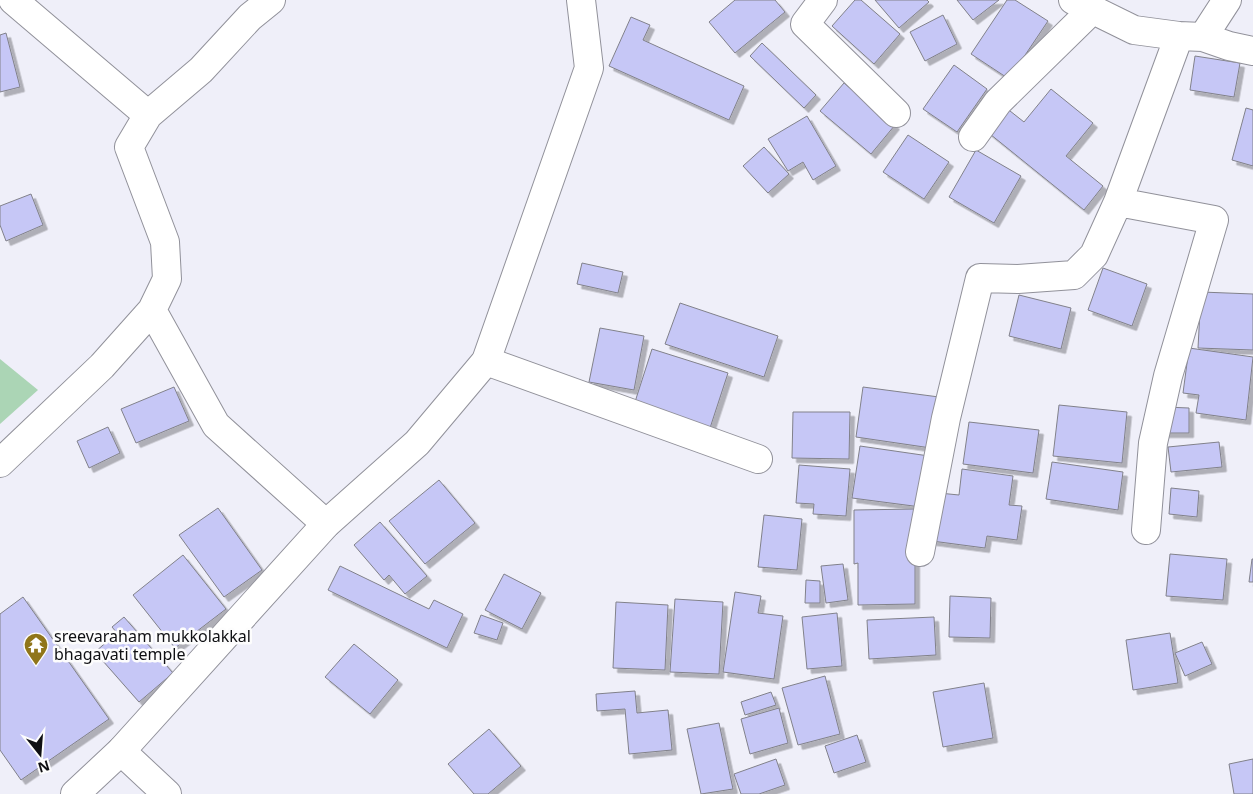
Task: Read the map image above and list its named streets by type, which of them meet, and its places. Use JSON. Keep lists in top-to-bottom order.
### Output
{
  "places": {
    "temple": ["sreevaraham mukkolakkal bhagavati temple"]
  },
  "north": "bottom"
}
